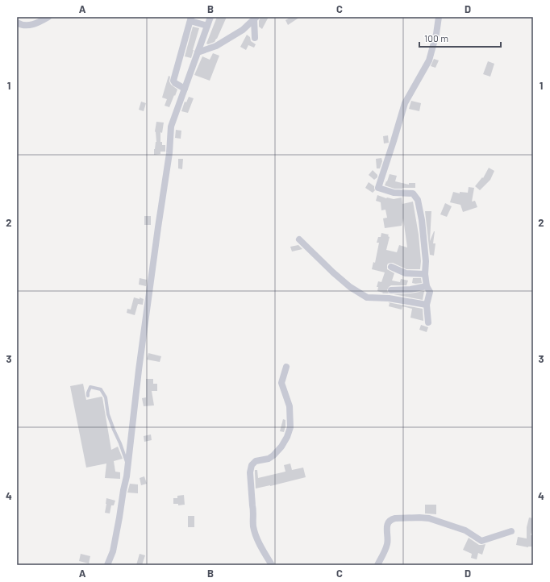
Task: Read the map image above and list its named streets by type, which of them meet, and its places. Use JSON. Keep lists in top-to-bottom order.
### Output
{
  "scale_bar": "100 m",
  "grid": {
    "columns": [
      "A",
      "B",
      "C",
      "D"
    ],
    "rows": [
      "1",
      "2",
      "3",
      "4"
    ]
  }
}
